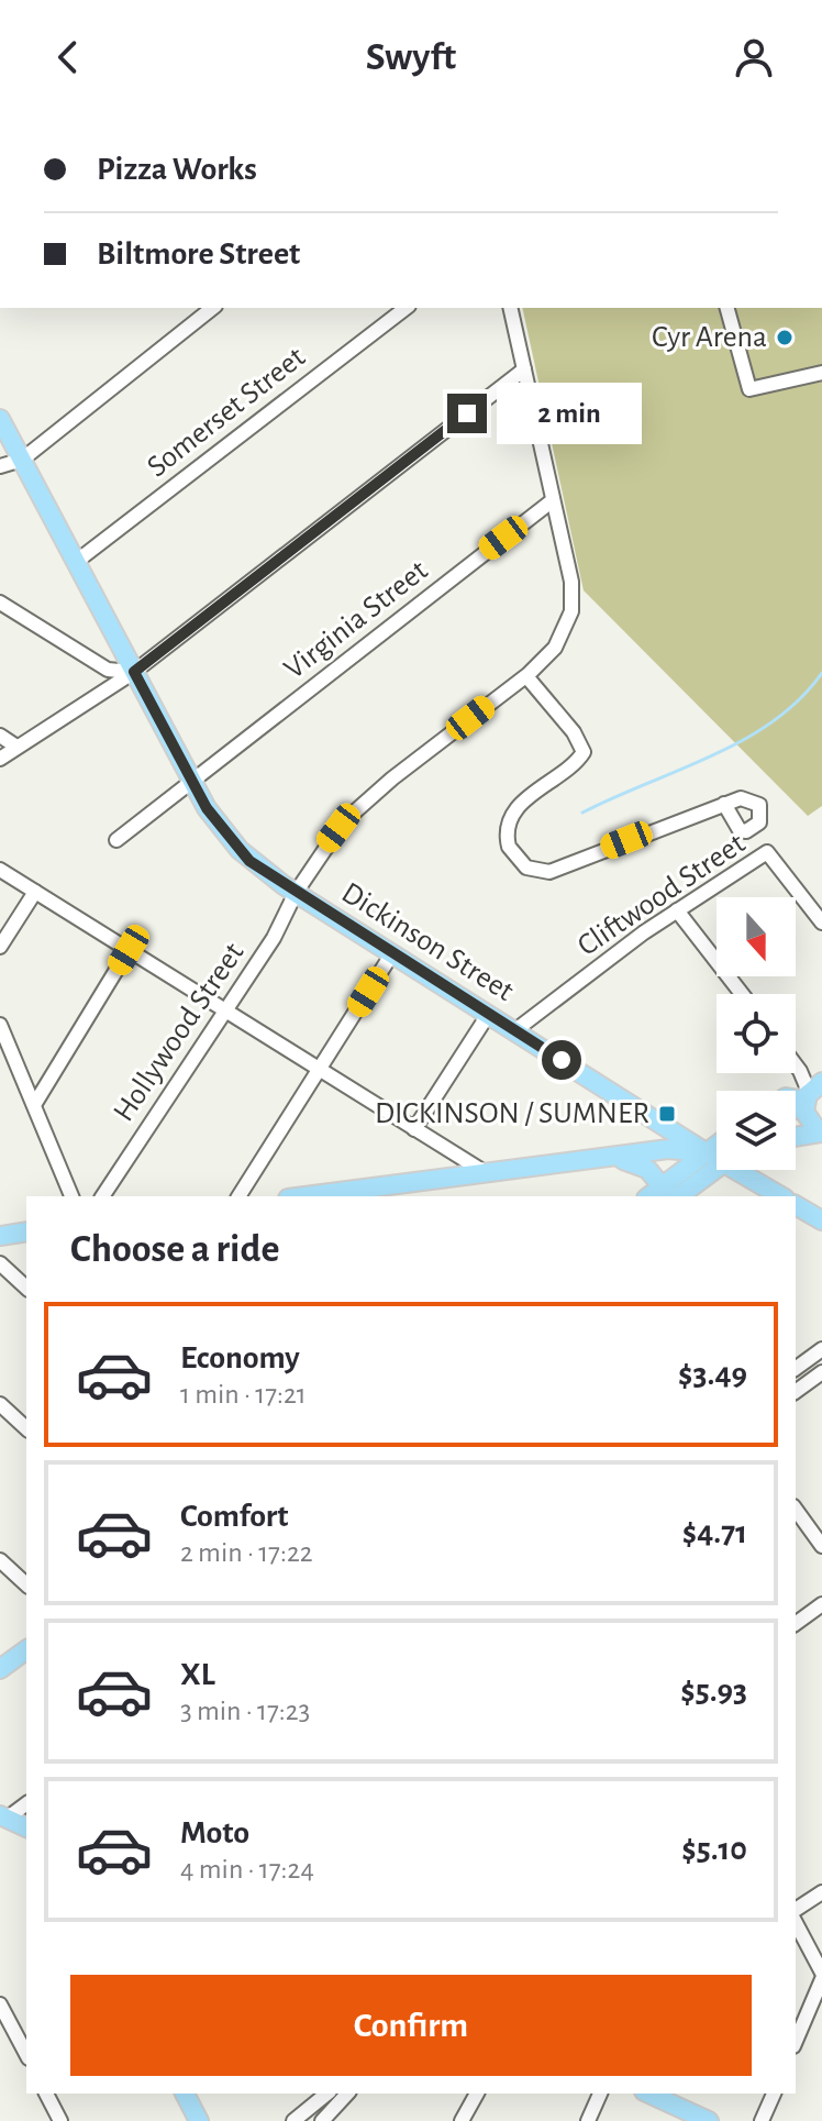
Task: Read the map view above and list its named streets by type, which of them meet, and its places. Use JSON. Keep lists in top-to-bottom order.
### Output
{
  "streets": {
    "main road": ["Dickinson Street"],
    "street": [
      "Somerset Street",
      "Virginia Street",
      "Cliftwood Street",
      "Hollywood Street"
    ]
  },
  "crossings": [
    ["Somerset Street", "Dickinson Street"],
    ["Virginia Street", "Dickinson Street"],
    ["Virginia Street", "Hollywood Street"],
    ["Cliftwood Street", "Dickinson Street"],
    ["Dickinson Street", "Hollywood Street"]
  ],
  "places": {
    "other": ["Cyr Arena"],
    "transit": ["DICKINSON / SUMNER"]
  },
  "north": "bottom",
  "page": {
    "header": "Swyft",
    "banner": ["Pizza Works", "Biltmore Street"],
    "bubble": "2 min",
    "heading": "Choose a ride",
    "list": [
      {
        "name": "Economy",
        "note": "1 min · 17:21",
        "value": "$3.49"
      },
      {
        "name": "Comfort",
        "note": "2 min · 17:22",
        "value": "$4.71"
      },
      {
        "name": "XL",
        "note": "3 min · 17:23",
        "value": "$5.93"
      },
      {
        "name": "Moto",
        "note": "4 min · 17:24",
        "value": "$5.10"
      }
    ],
    "buttons": "Confirm"
  }
}
